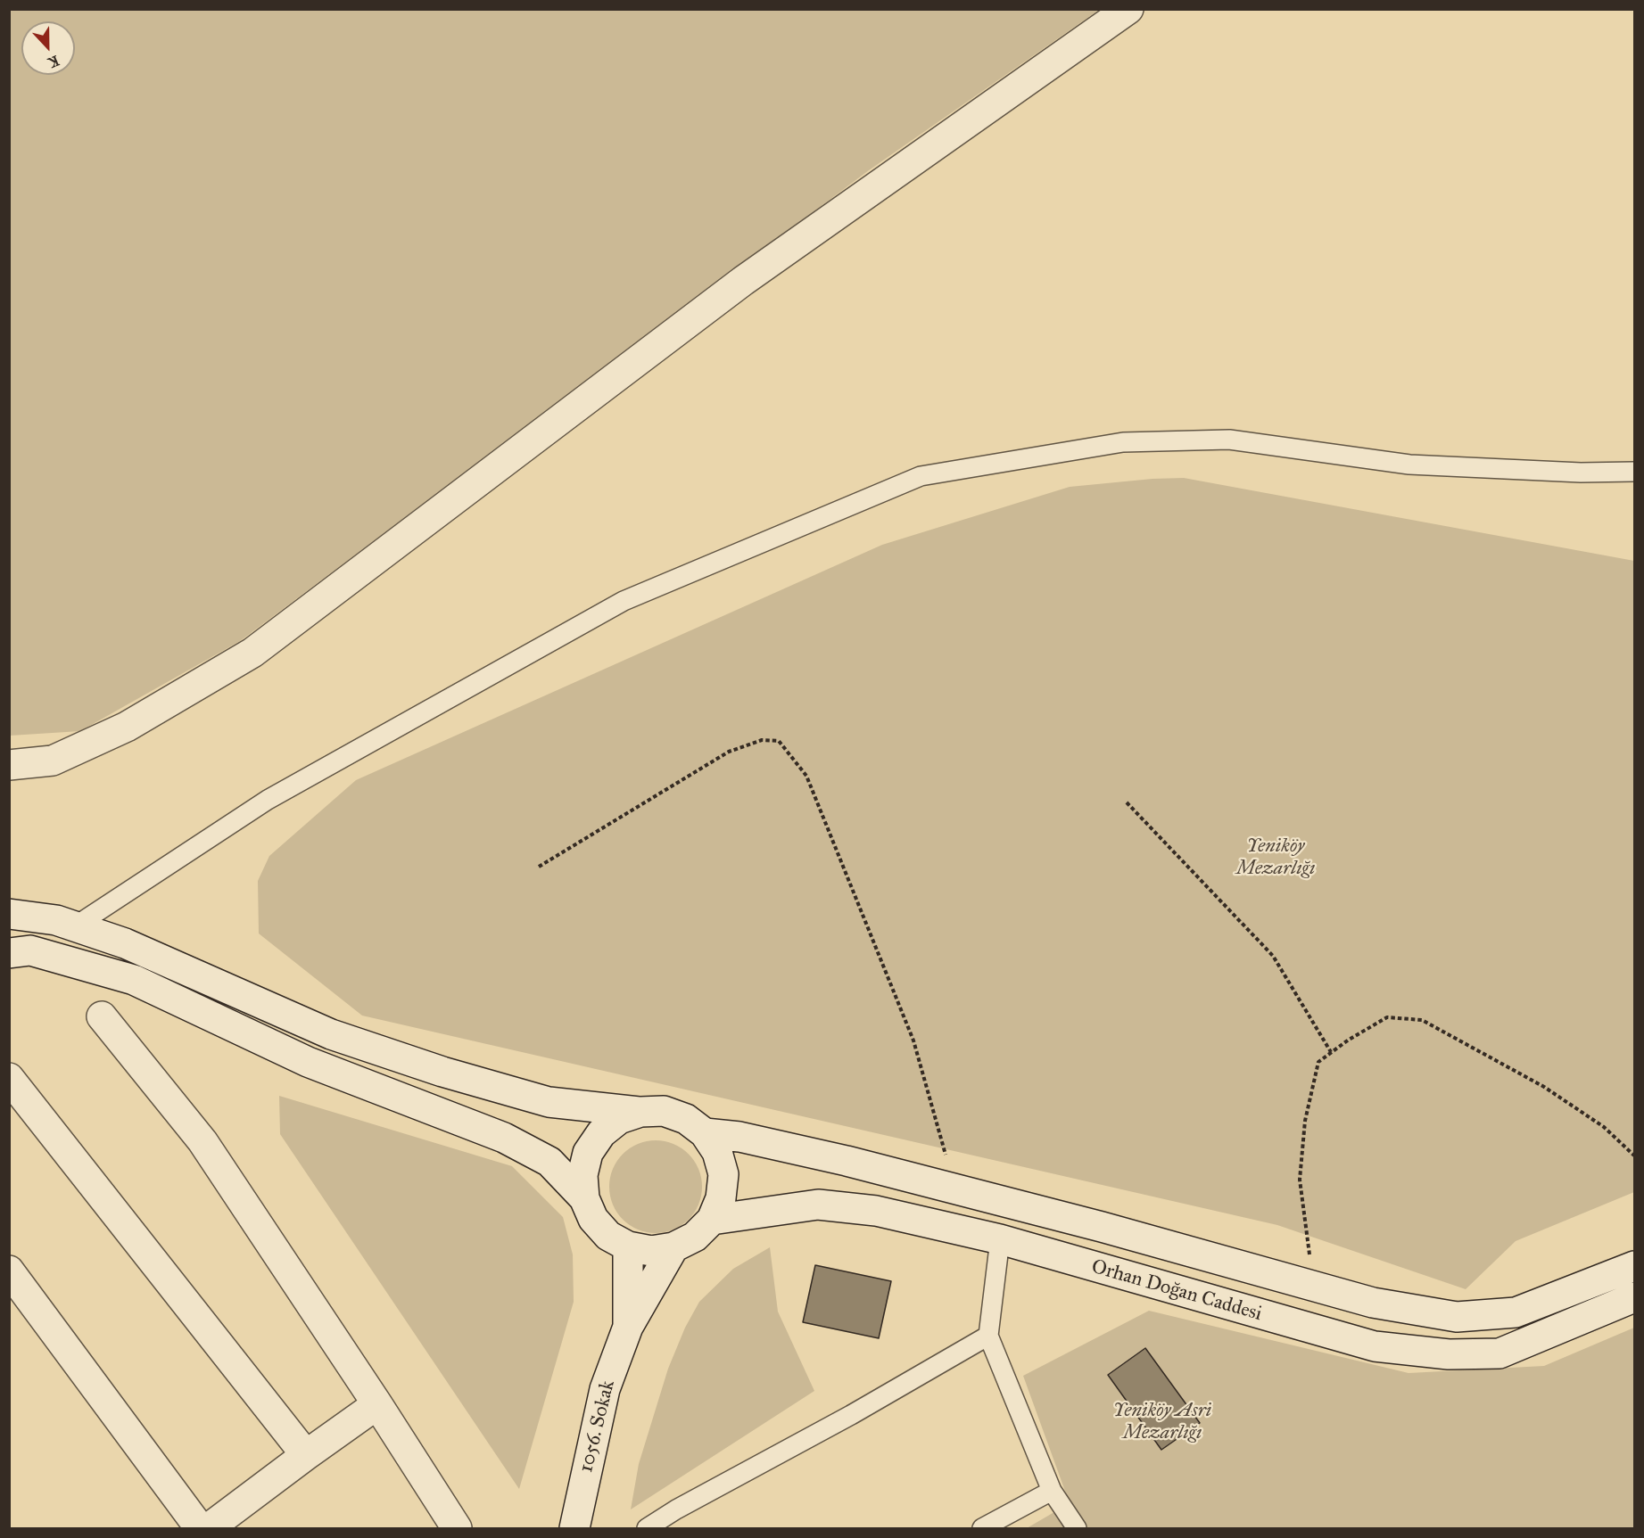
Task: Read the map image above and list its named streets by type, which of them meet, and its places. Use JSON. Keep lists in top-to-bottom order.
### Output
{
  "streets": {
    "main road": ["Orhan Doğan Caddesi", "1056. Sokak"]
  },
  "parks": ["Yeniköy Mezarlığı", "Yeniköy Asri Mezarlığı"],
  "north": "bottom"
}
